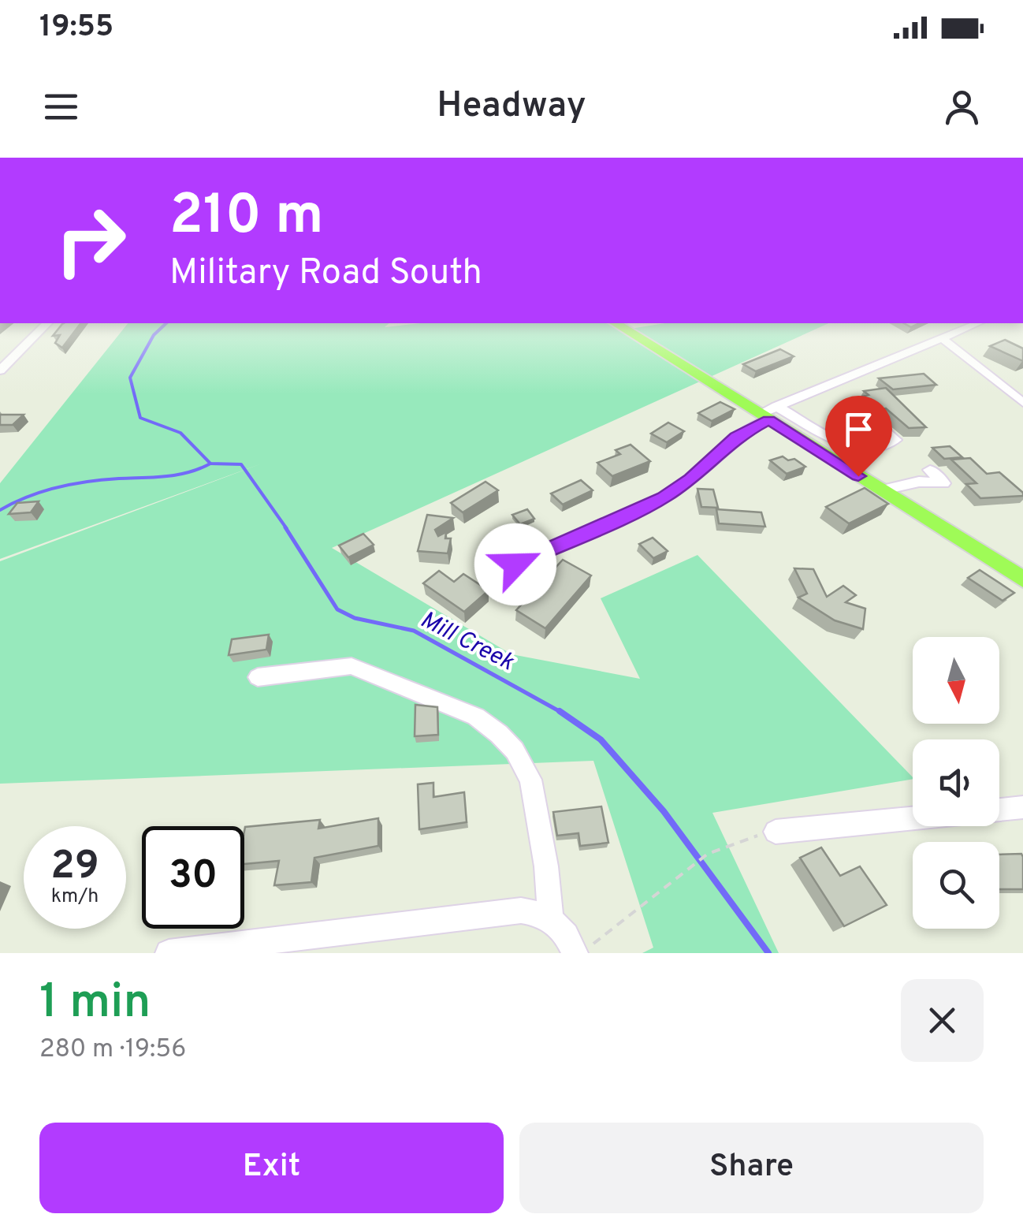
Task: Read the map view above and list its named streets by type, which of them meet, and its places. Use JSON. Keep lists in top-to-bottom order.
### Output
{
  "water": ["Mill Creek"],
  "north": "bottom",
  "page": {
    "status": "19:55",
    "header": "Headway",
    "turn": ["210 m", "Military Road South"],
    "speed": "29 km/h",
    "limit": "30",
    "heading": ["1 min", "280 m · 19:56"],
    "buttons": ["Exit", "Share"]
  }
}
